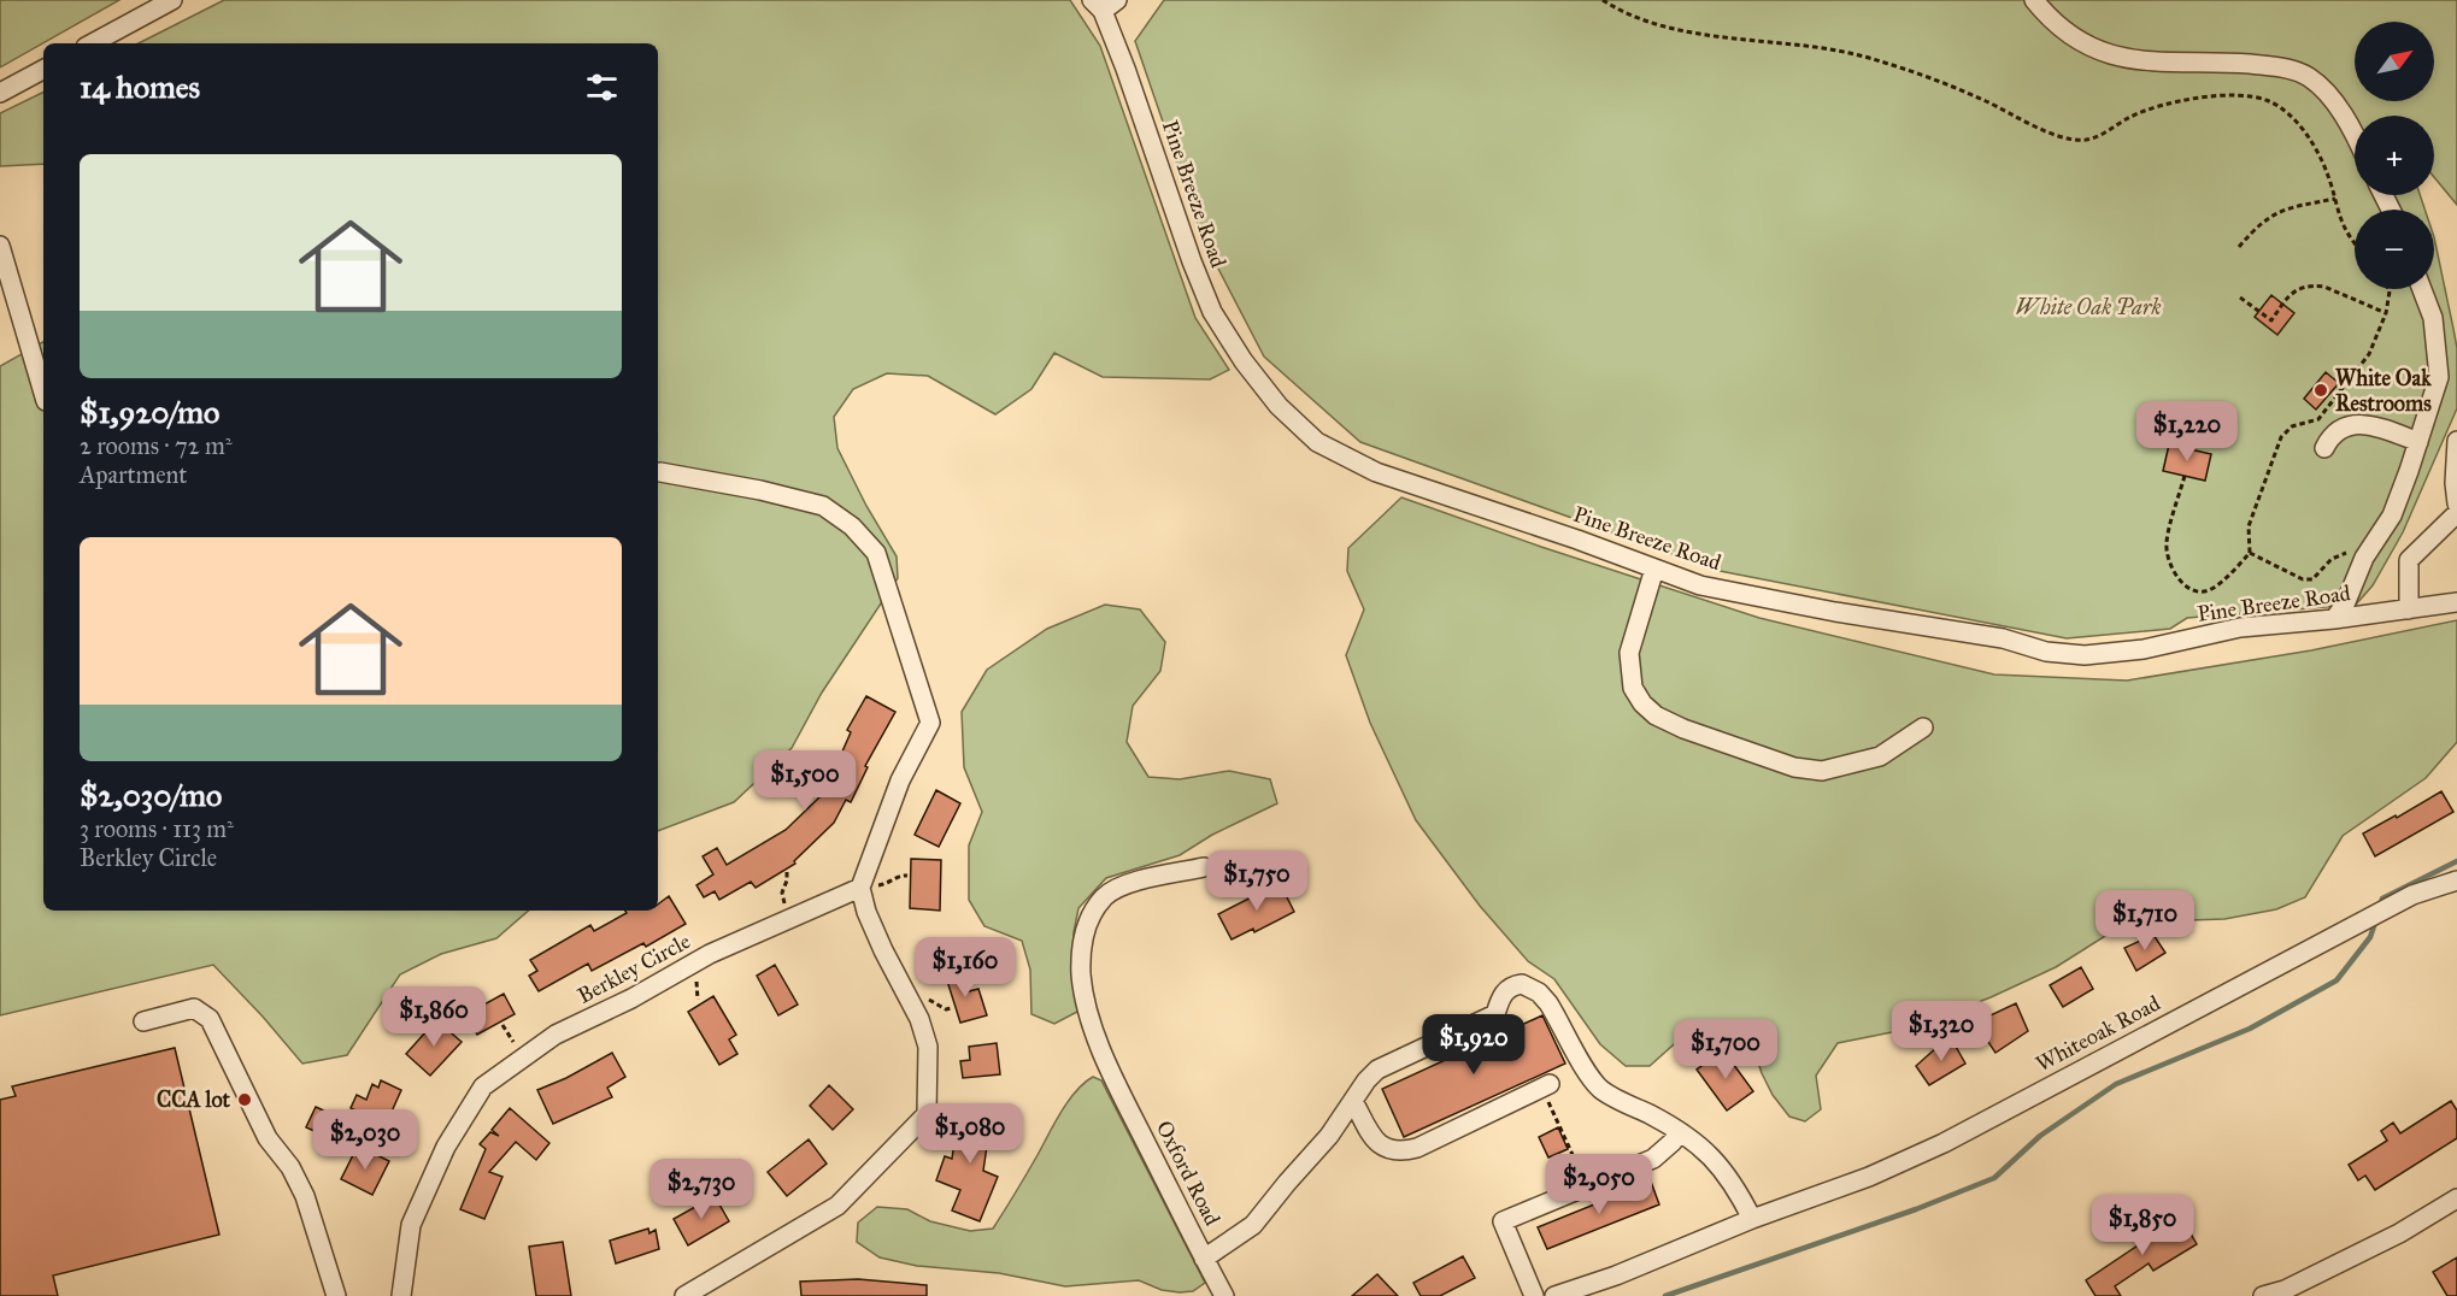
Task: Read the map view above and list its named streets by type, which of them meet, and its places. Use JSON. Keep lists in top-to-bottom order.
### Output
{
  "streets": {
    "street": [
      "Pine Breeze Road",
      "Berkley Circle",
      "Whiteoak Road",
      "Oxford Road"
    ]
  },
  "parks": ["White Oak Park"],
  "places": ["White Oak Restrooms", "CCA lot"],
  "north": "top right",
  "page": {
    "map_buttons": ["+", "−"],
    "heading": "14 homes",
    "list": [
      {
        "name": "$1,920/mo",
        "note": "2 rooms · 72 m² · Apartment"
      },
      {
        "name": "$2,030/mo",
        "note": "3 rooms · 113 m² · Berkley Circle"
      }
    ],
    "price": [
      "$1,220",
      "$1,500",
      "$1,750",
      "$1,710",
      "$1,160",
      "$1,860",
      "$1,320",
      "$1,920",
      "$1,700",
      "$1,080",
      "$2,030",
      "$2,050",
      "$2,730",
      "$1,850"
    ]
  }
}
